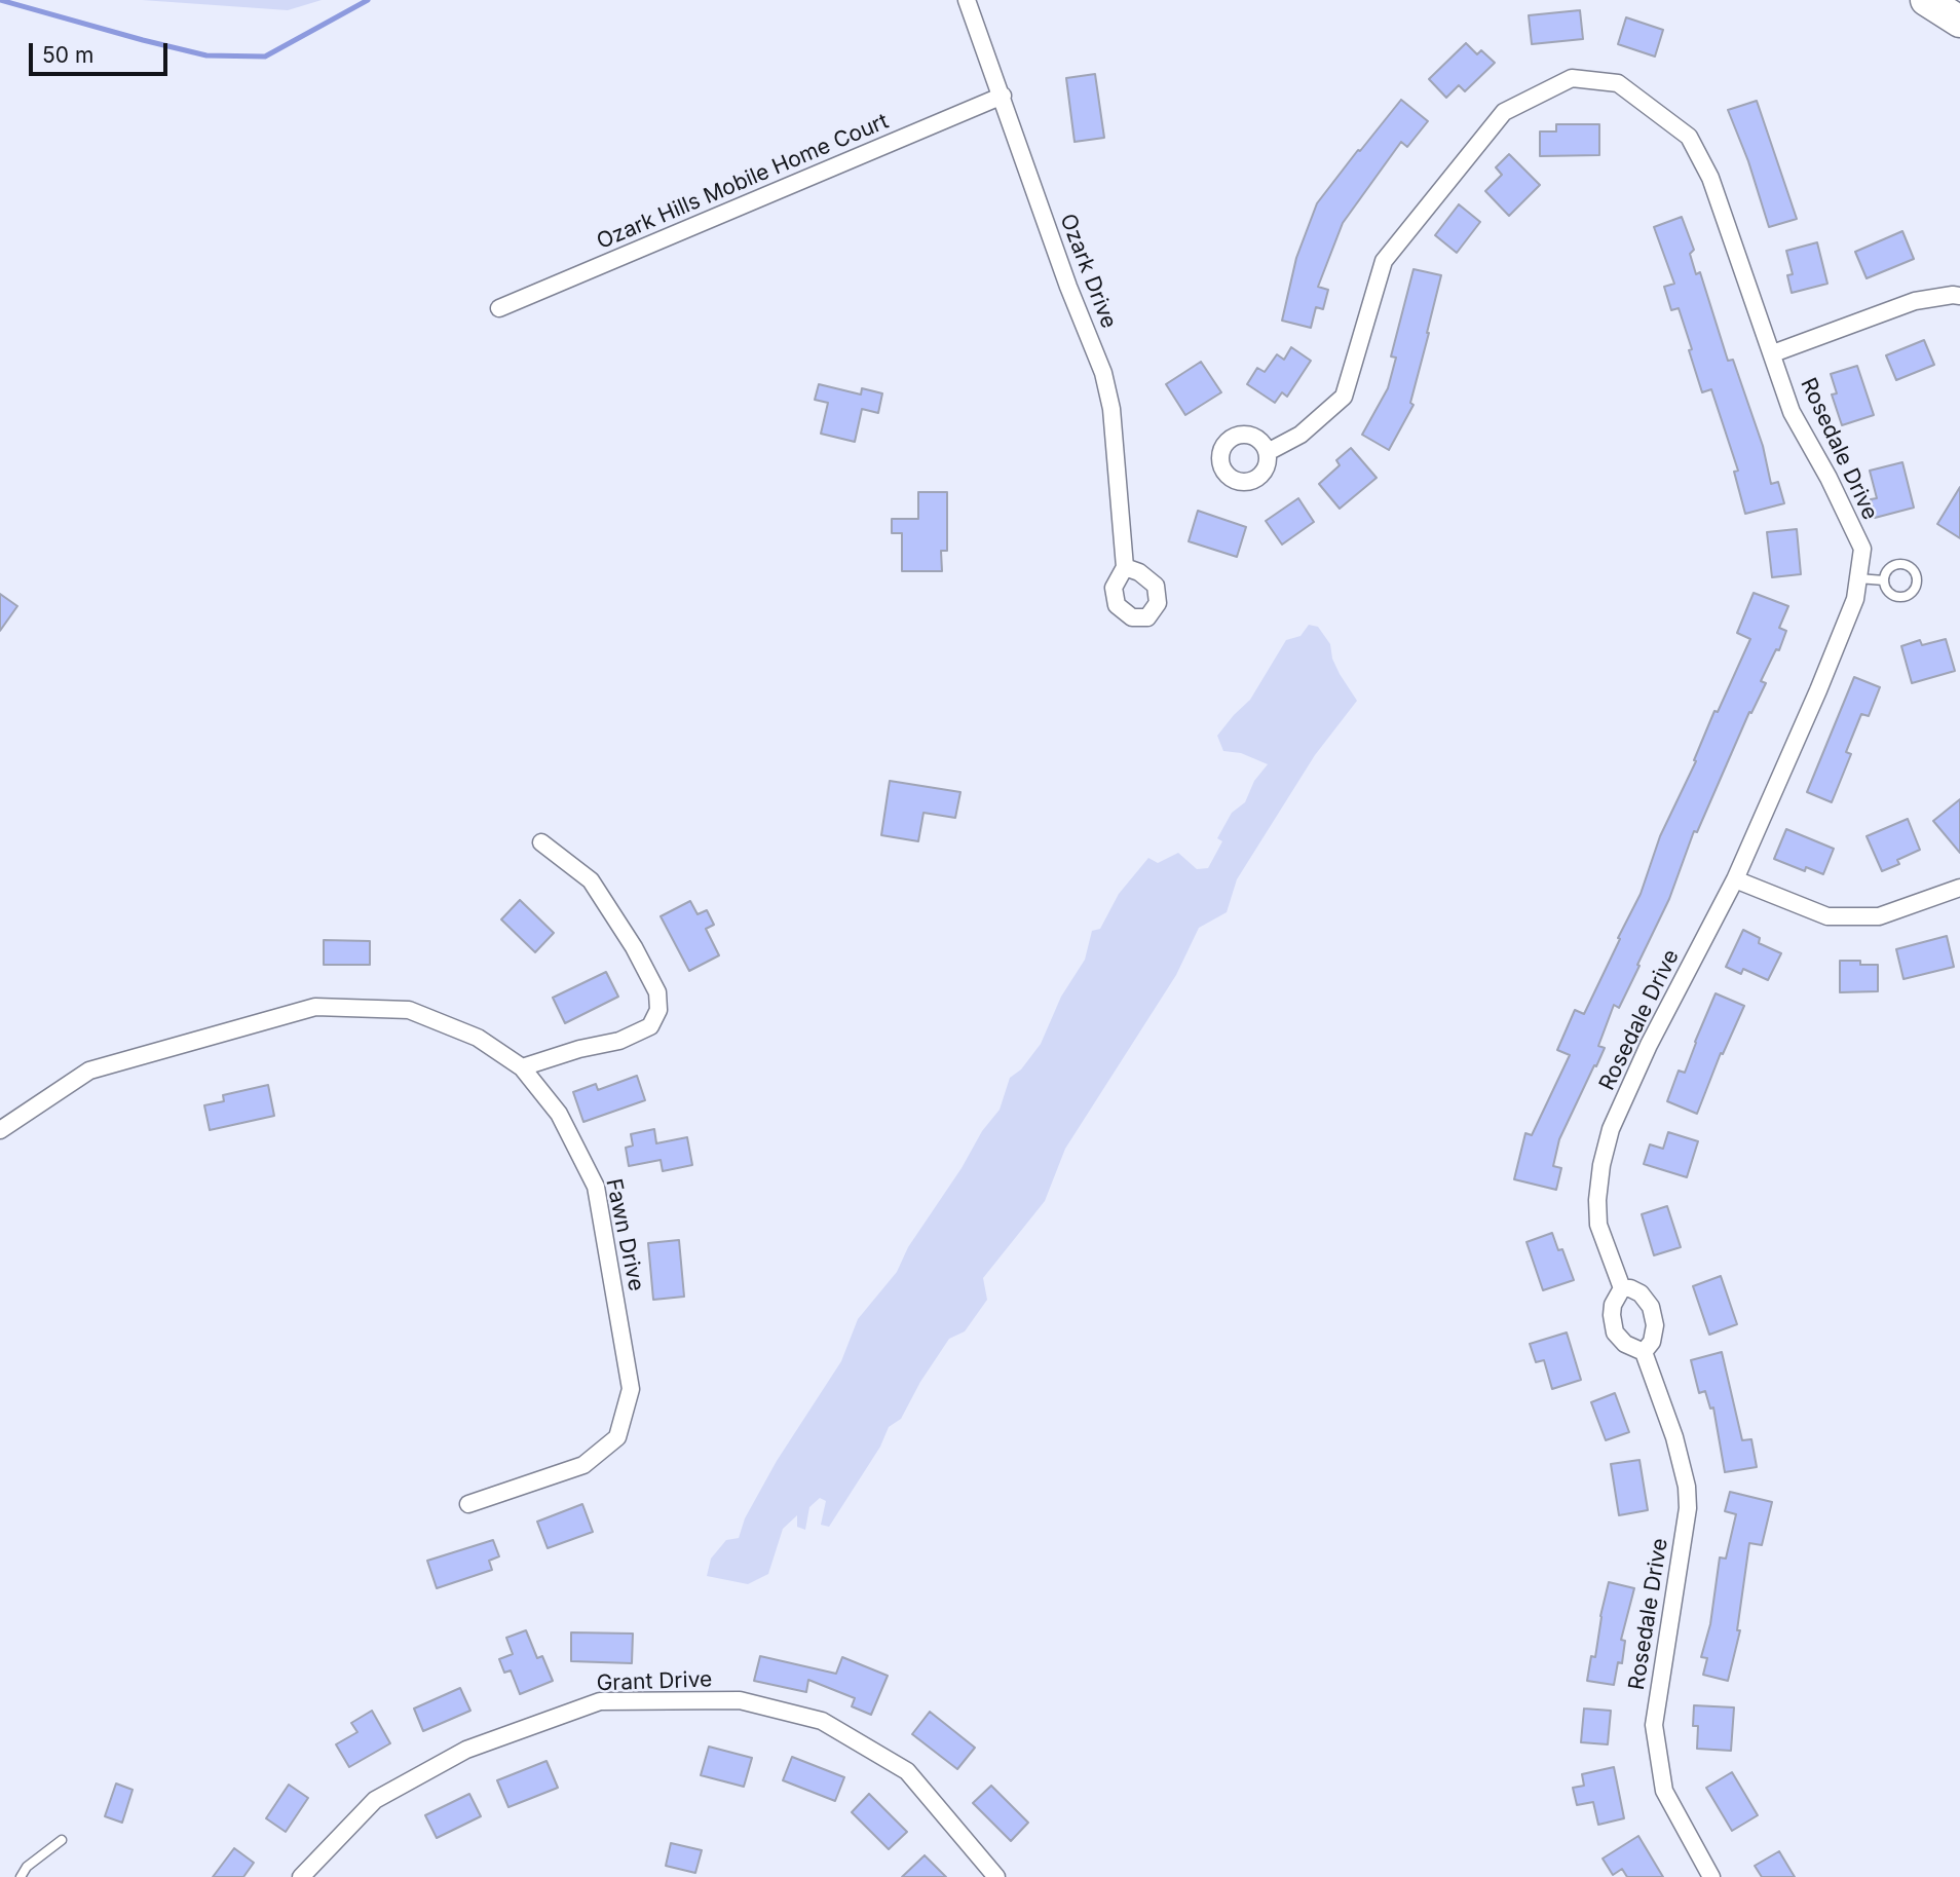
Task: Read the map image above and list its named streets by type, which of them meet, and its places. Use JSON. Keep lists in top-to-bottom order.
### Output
{
  "streets": {
    "street": [
      "Ozark Hills Mobile Home Court",
      "Ozark Drive",
      "Rosedale Drive",
      "Fawn Drive",
      "Grant Drive"
    ]
  },
  "crossings": [
    ["Ozark Hills Mobile Home Court", "Ozark Drive"]
  ],
  "scale_bar": "50 m"
}
